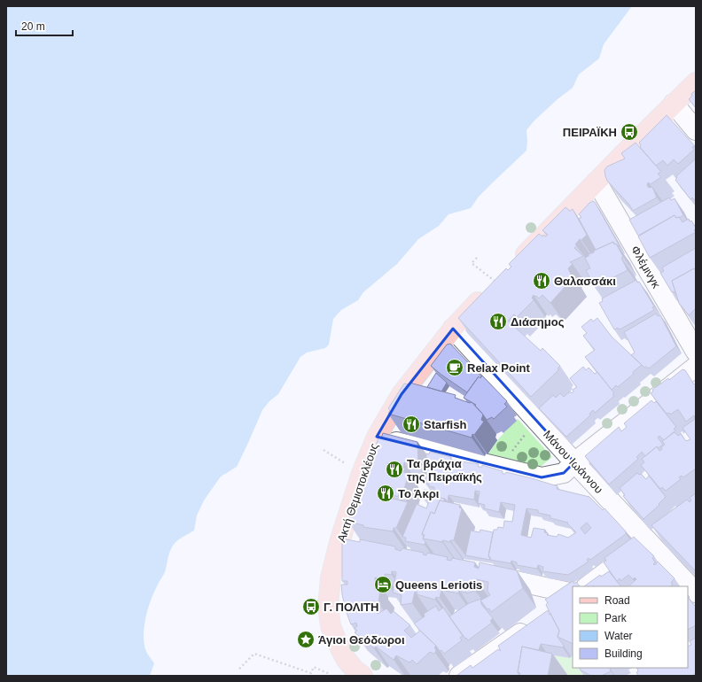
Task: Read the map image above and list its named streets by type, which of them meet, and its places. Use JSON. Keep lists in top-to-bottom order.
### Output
{
  "streets": {
    "main road": ["Ακτή Θεμιστοκλέους"],
    "street": ["Φλέμινγκ", "Μάνου Ιωάννου"]
  },
  "crossings": [
    ["Μάνου Ιωάννου", "Ακτή Θεμιστοκλέους"]
  ],
  "places": {
    "bus stop": ["ΠΕΙΡΑΪΚΗ", "Γ. ΠΟΛΙΤΗ"],
    "restaurant": [
      "Θαλασσάκι",
      "Διάσημος",
      "Starfish",
      "Τα βράχια της Πειραϊκής",
      "Το Άκρι"
    ],
    "cafe": ["Relax Point"],
    "hotel": ["Queens Leriotis"],
    "place": ["Άγιοι Θεόδωροι"]
  },
  "legend": [
    "Road",
    "Park",
    "Water",
    "Building"
  ],
  "scale_bar": "20 m"
}
